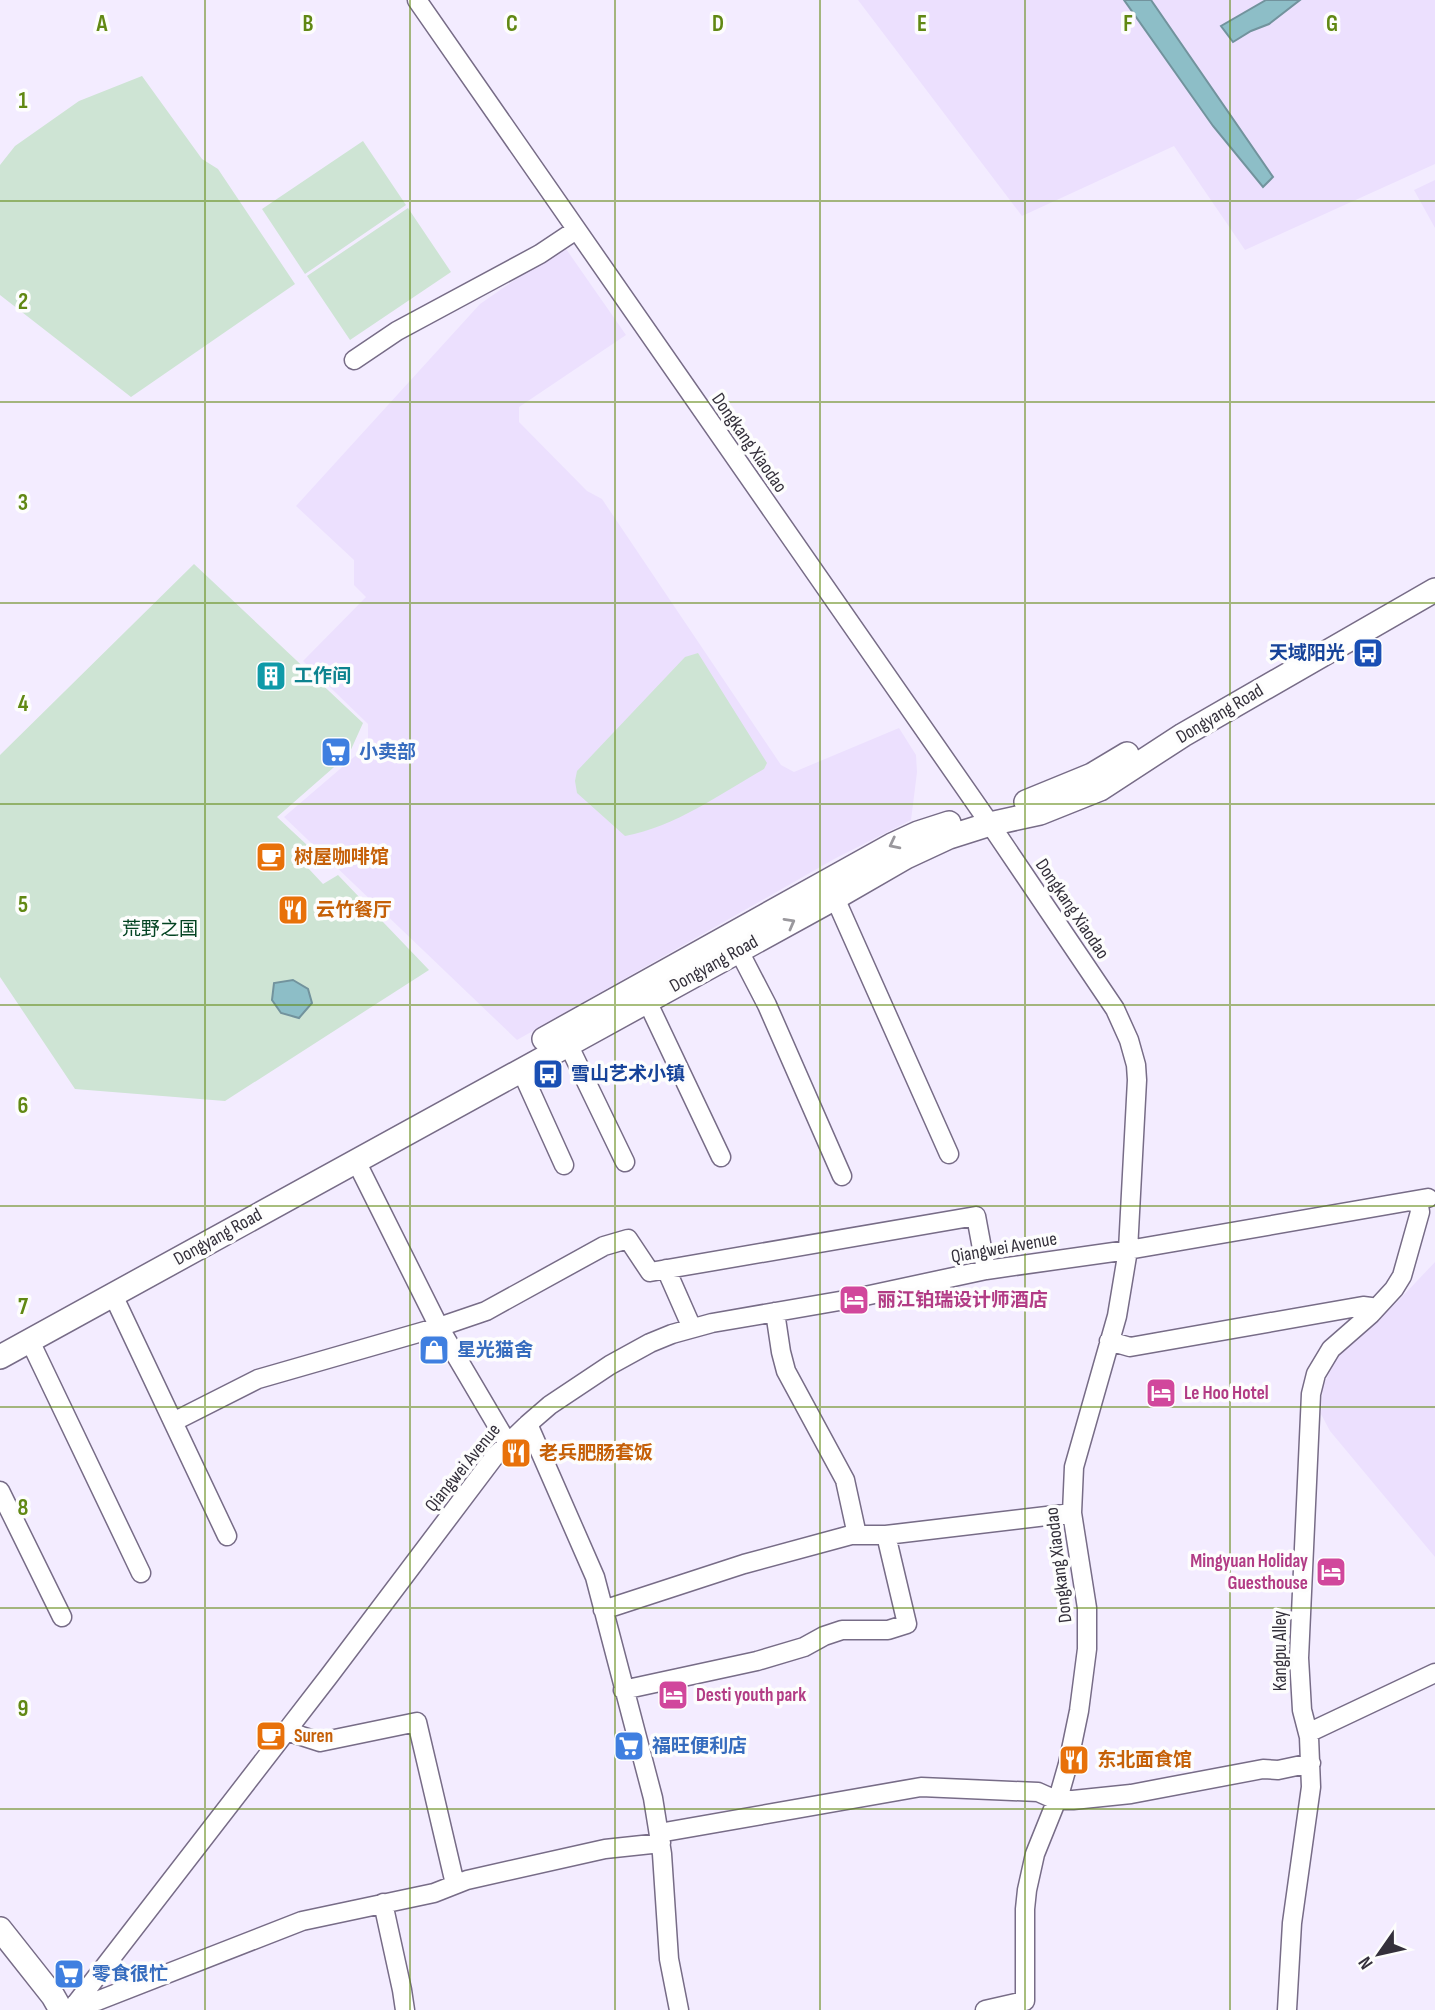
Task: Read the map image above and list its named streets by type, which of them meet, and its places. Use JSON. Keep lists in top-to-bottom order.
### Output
{
  "streets": {
    "main road": ["Dongyang Road"],
    "street": ["Dongkang Xiaodao", "Qiangwei Avenue", "Kangpu Alley"]
  },
  "crossings": [
    ["Dongkang Xiaodao", "Dongyang Road"],
    ["Dongkang Xiaodao", "Qiangwei Avenue"],
    ["Qiangwei Avenue", "Kangpu Alley"]
  ],
  "parks": ["荒野之国"],
  "places": {
    "bus stop": ["天域阳光", "雪山艺术小镇"],
    "building": ["工作间"],
    "supermarket": ["小卖部", "福旺便利店", "零食很忙"],
    "cafe": ["树屋咖啡馆", "Suren"],
    "restaurant": ["云竹餐厅", "老兵肥肠套饭", "东北面食馆"],
    "hotel": [
      "丽江铂瑞设计师酒店",
      "Le Hoo Hotel",
      "Mingyuan Holiday Guesthouse",
      "Desti youth park"
    ],
    "shop": ["星光猫舍"]
  },
  "north": "bottom left",
  "grid": {
    "columns": [
      "A",
      "B",
      "C",
      "D",
      "E",
      "F",
      "G"
    ],
    "rows": [
      "1",
      "2",
      "3",
      "4",
      "5",
      "6",
      "7",
      "8",
      "9"
    ]
  }
}
